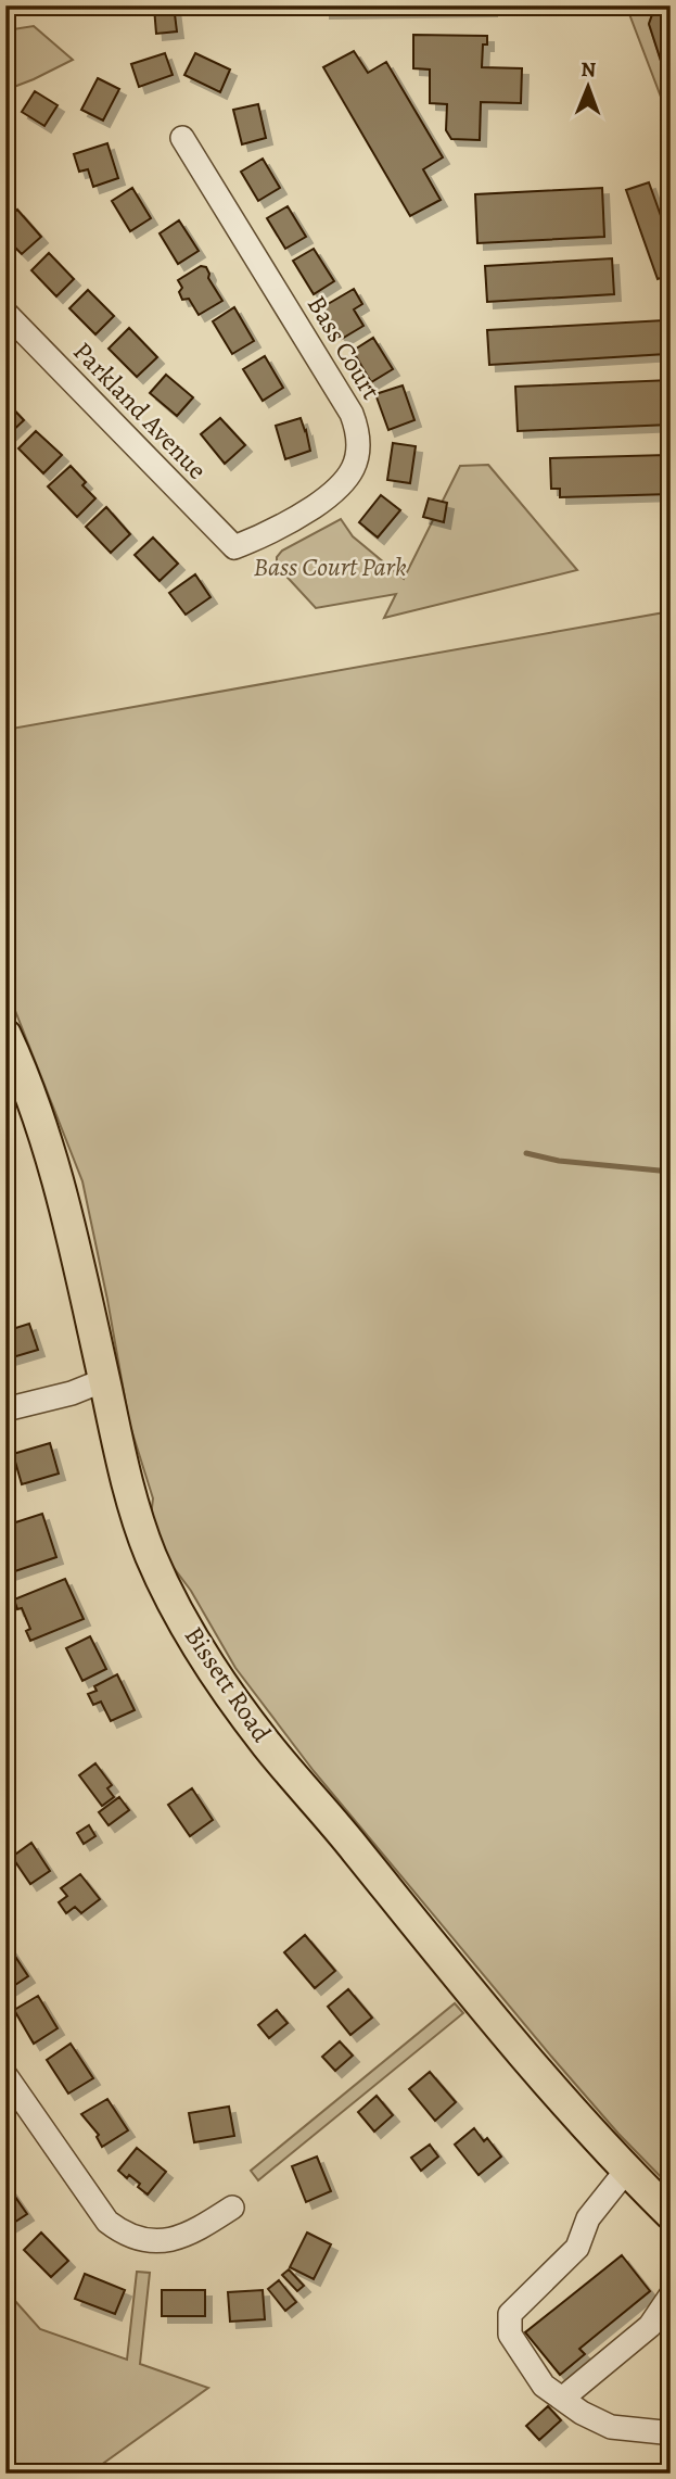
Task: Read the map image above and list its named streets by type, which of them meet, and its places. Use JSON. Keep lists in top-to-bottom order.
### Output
{
  "streets": {
    "main road": ["Bissett Road"],
    "street": ["Bass Court", "Parkland Avenue"]
  },
  "crossings": [
    ["Bass Court", "Parkland Avenue"]
  ],
  "parks": ["Bass Court Park"],
  "north": "top"
}
